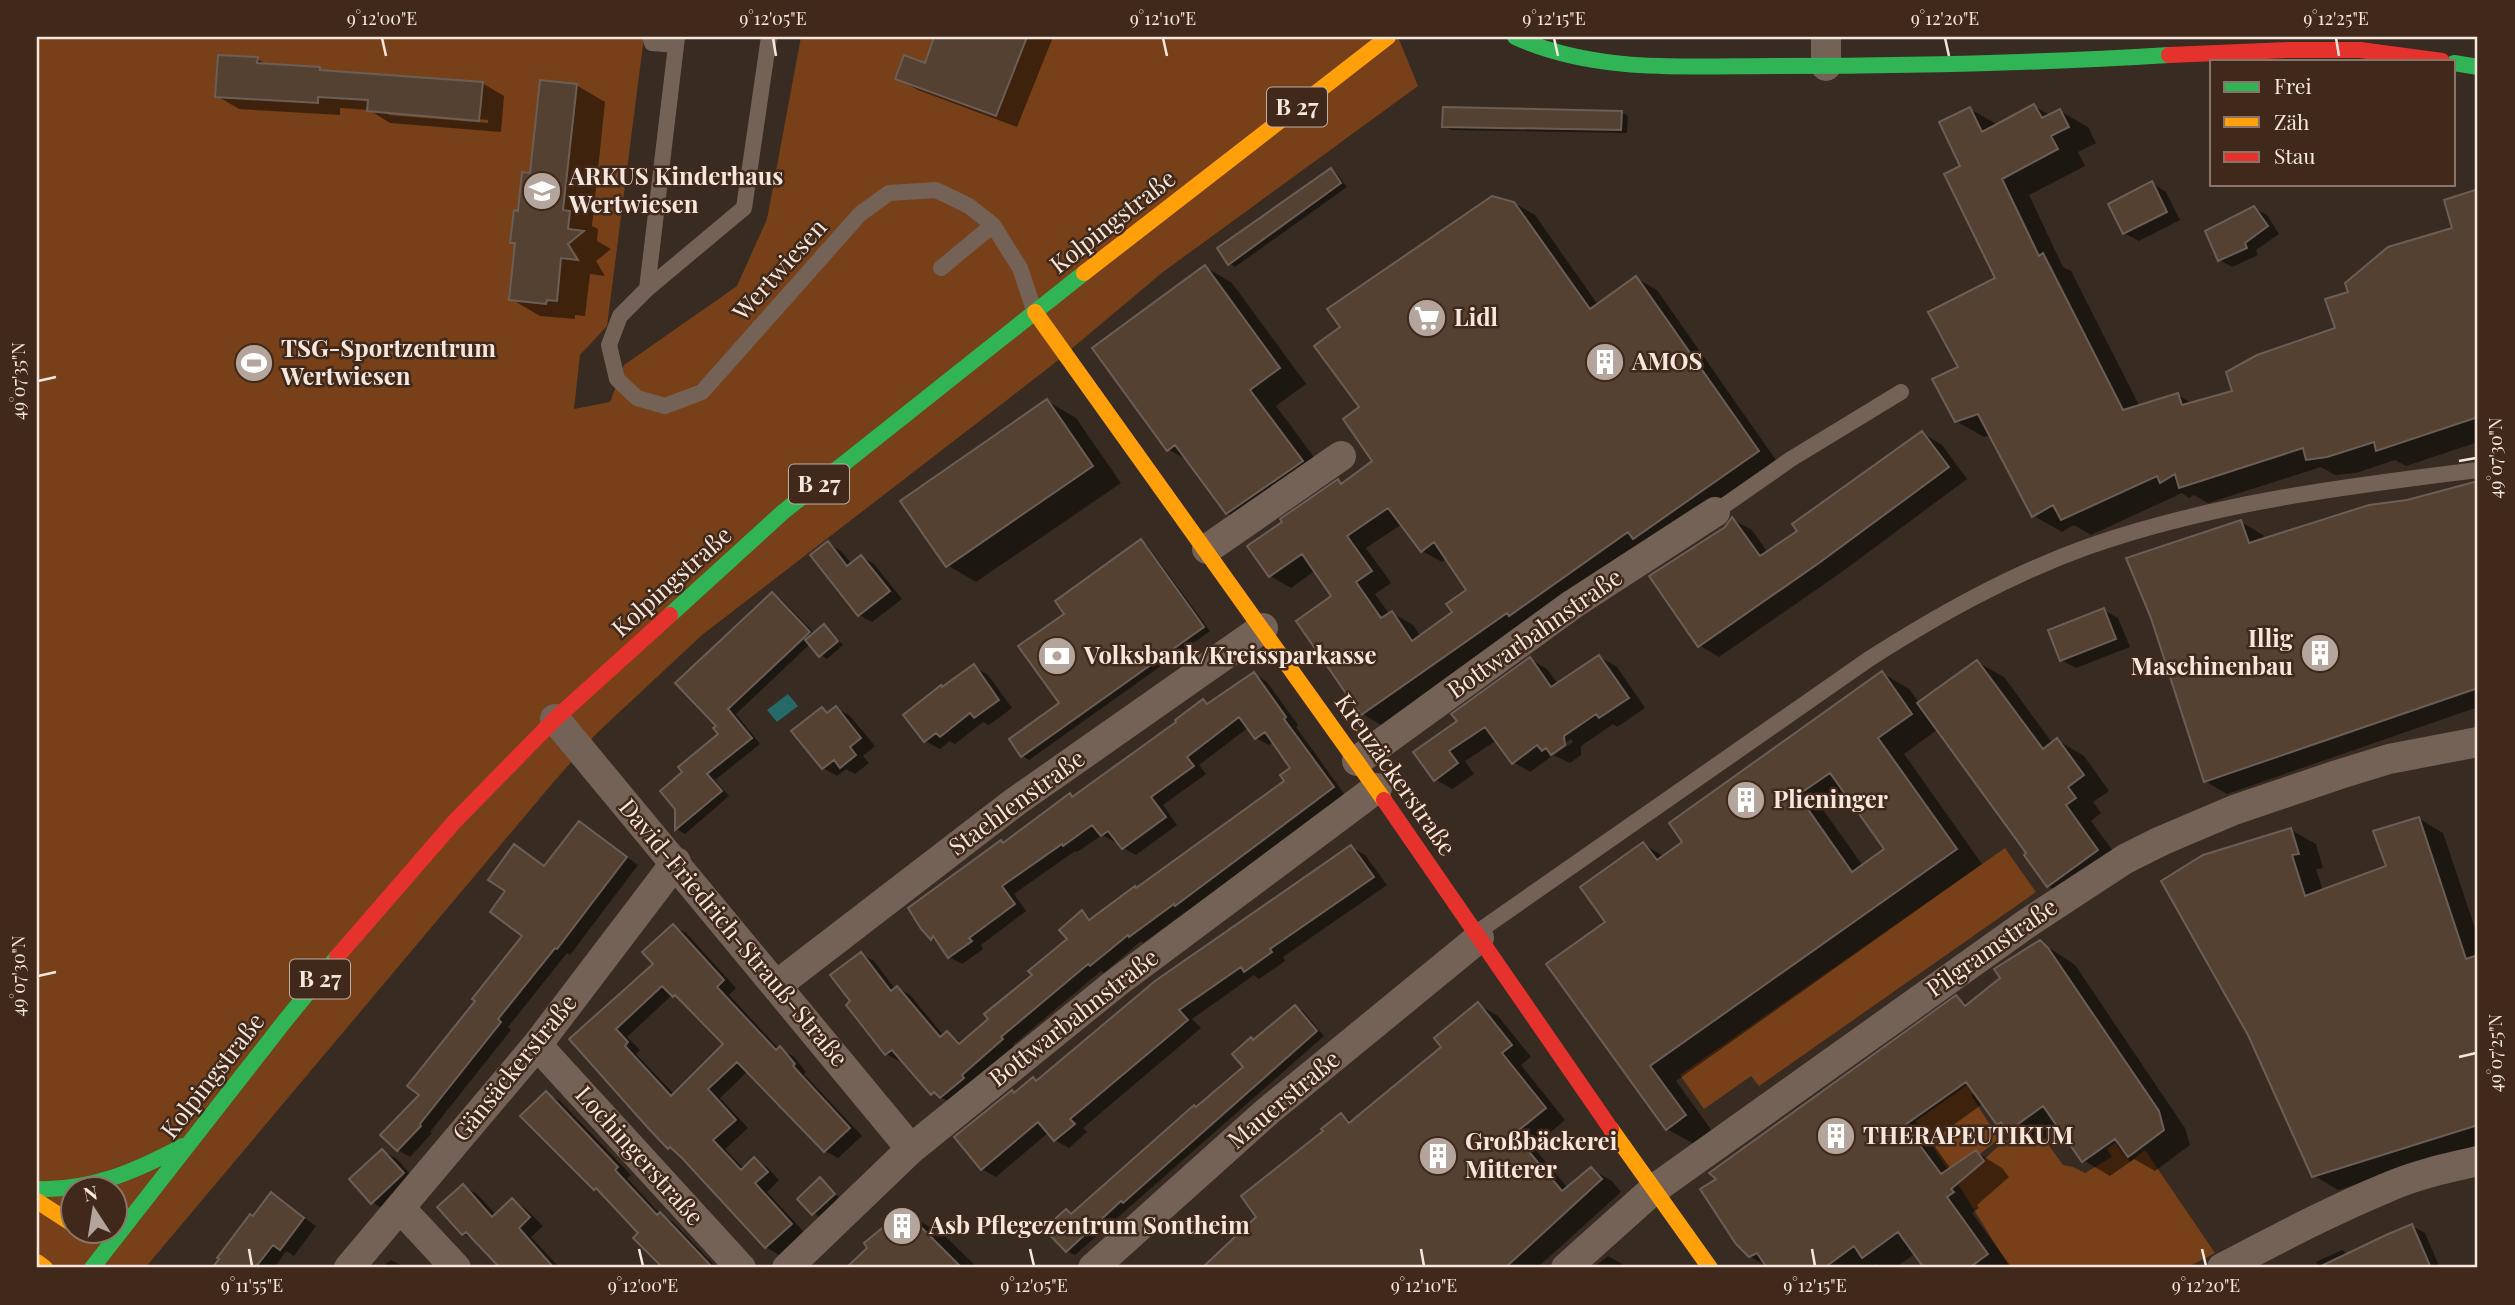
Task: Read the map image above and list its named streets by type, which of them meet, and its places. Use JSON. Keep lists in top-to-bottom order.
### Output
{
  "streets": {
    "street": [
      "B 27",
      "Kolpingstraße",
      "Bottwarbahnstraße",
      "Kreuzäckerstraße",
      "Staehlenstraße",
      "David-Friedrich-Strauß-Straße",
      "Pilgramstraße",
      "Gänsäckerstraße",
      "Mauerstraße",
      "Lochingerstraße"
    ],
    "lane": ["Wertwiesen"]
  },
  "crossings": [
    ["Kolpingstraße", "Wertwiesen"],
    ["Kolpingstraße", "Kreuzäckerstraße"],
    ["Kolpingstraße", "David-Friedrich-Strauß-Straße"],
    ["Wertwiesen", "Kreuzäckerstraße"],
    ["Bottwarbahnstraße", "Kreuzäckerstraße"],
    ["Bottwarbahnstraße", "David-Friedrich-Strauß-Straße"],
    ["Kreuzäckerstraße", "Staehlenstraße"],
    ["Kreuzäckerstraße", "Pilgramstraße"],
    ["Kreuzäckerstraße", "Mauerstraße"],
    ["Staehlenstraße", "David-Friedrich-Strauß-Straße"],
    ["David-Friedrich-Strauß-Straße", "Gänsäckerstraße"],
    ["Gänsäckerstraße", "Lochingerstraße"]
  ],
  "places": {
    "school or university": ["ARKUS Kinderhaus Wertwiesen"],
    "supermarket": ["Lidl"],
    "building": [
      "AMOS",
      "Illig Maschinenbau",
      "Plieninger",
      "THERAPEUTIKUM",
      "Großbäckerei Mitterer",
      "Asb Pflegezentrum Sontheim"
    ],
    "sports": ["TSG-Sportzentrum Wertwiesen"],
    "bank": ["Volksbank/Kreissparkasse"]
  },
  "legend": ["Frei", "Zäh", "Stau"],
  "north": "top",
  "coordinates": [
    "9°12'00\"E",
    "9°12'05\"E",
    "9°12'10\"E",
    "9°12'15\"E",
    "9°12'20\"E",
    "9°12'25\"E",
    "49°07'35\"N",
    "49°07'30\"N",
    "49°07'25\"N",
    "9°11'55\"E"
  ]
}
